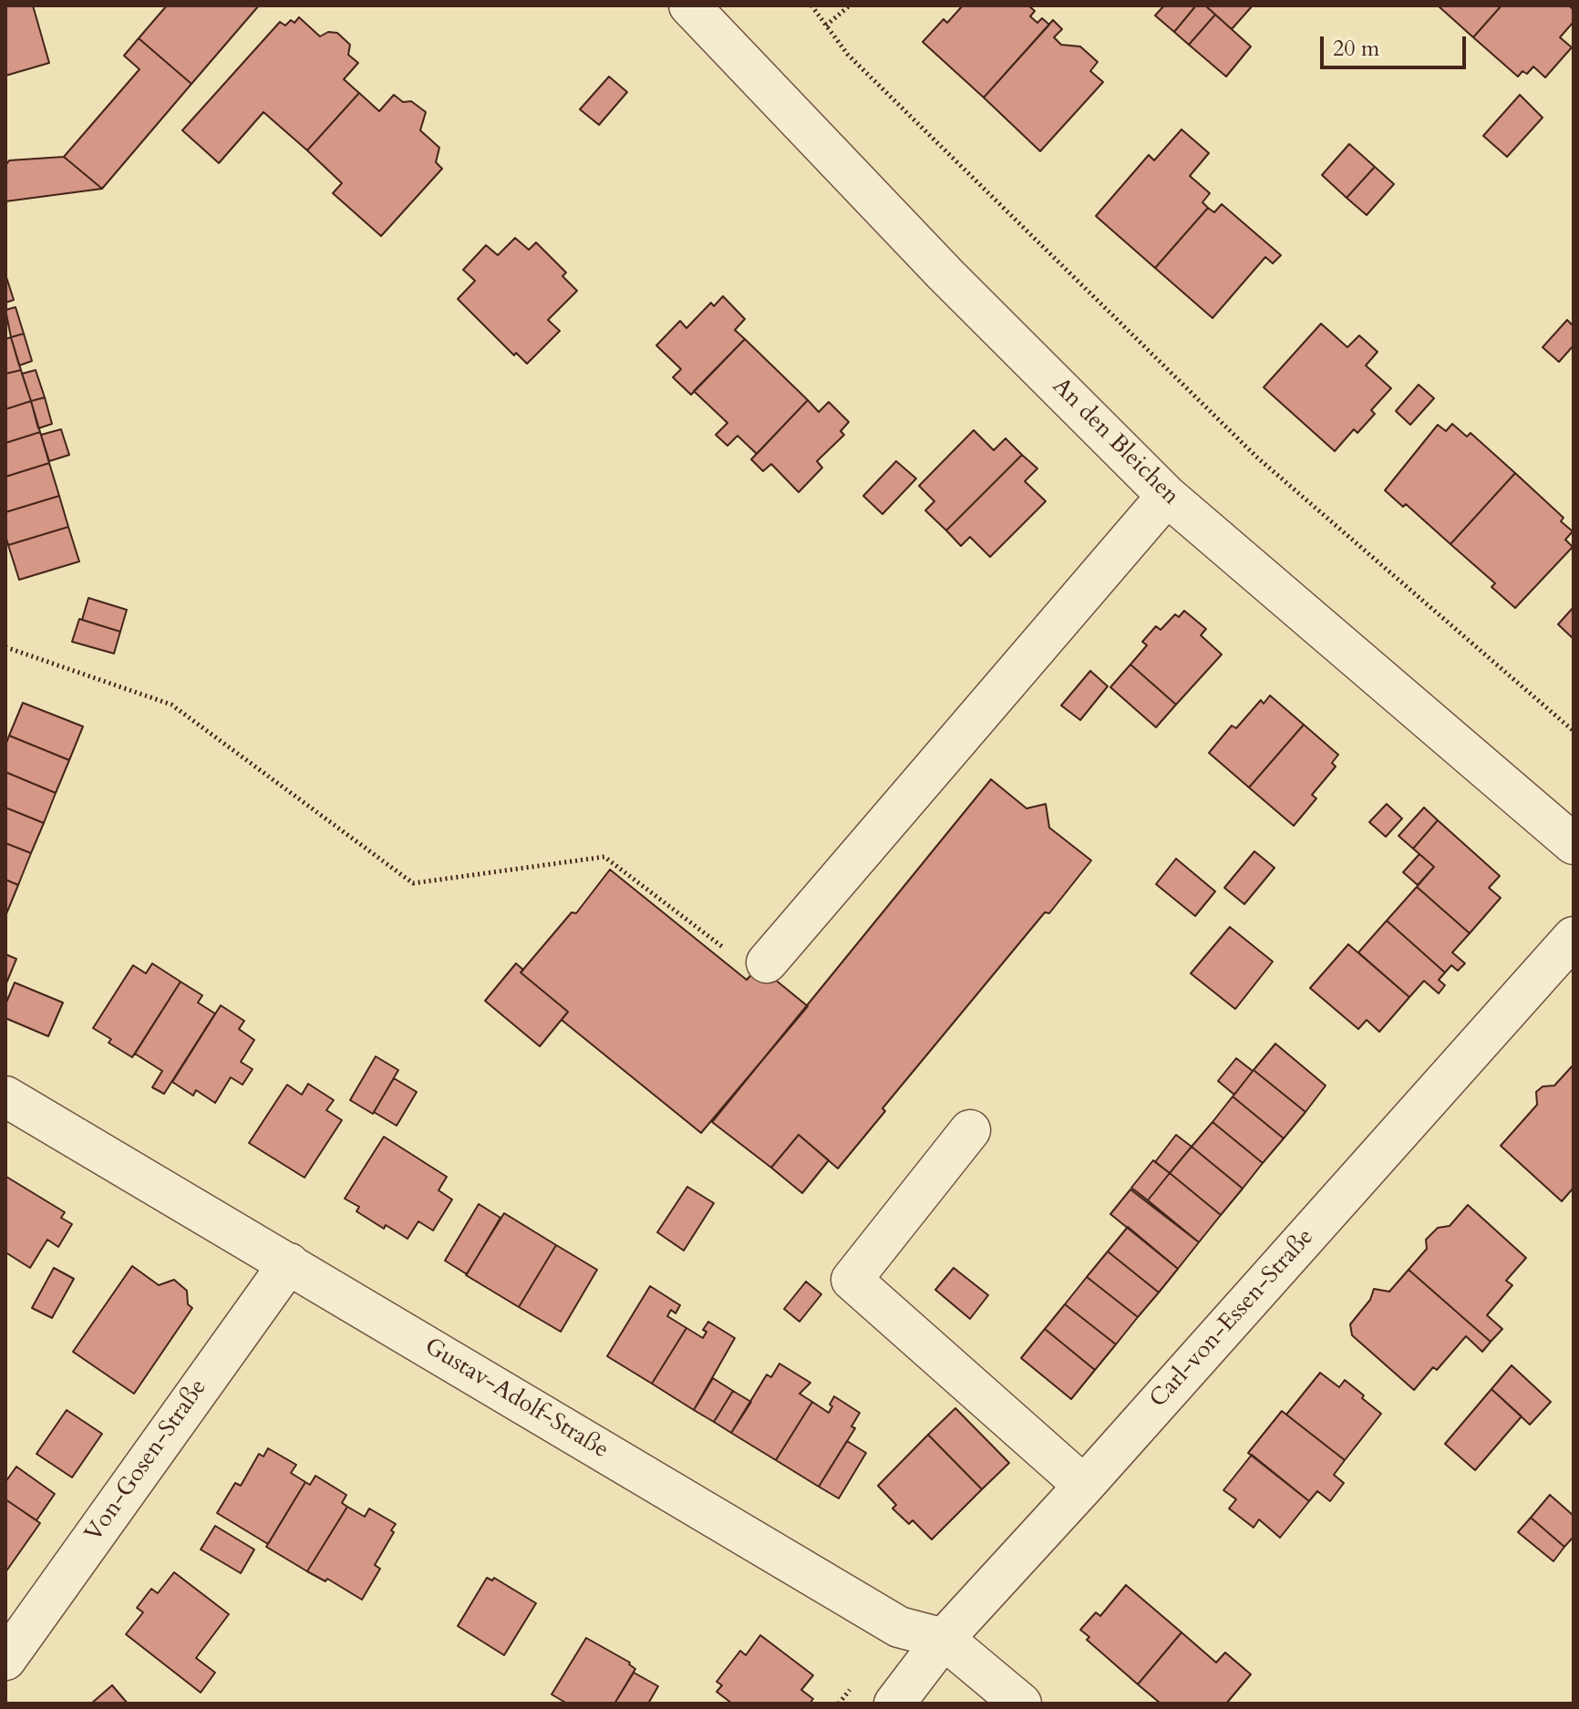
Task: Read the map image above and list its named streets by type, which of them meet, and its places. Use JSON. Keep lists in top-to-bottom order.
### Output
{
  "streets": {
    "street": [
      "An den Bleichen",
      "Carl-von-Essen-Straße",
      "Gustav-Adolf-Straße",
      "Von-Gosen-Straße"
    ]
  },
  "crossings": [
    ["Carl-von-Essen-Straße", "Gustav-Adolf-Straße"],
    ["Gustav-Adolf-Straße", "Von-Gosen-Straße"]
  ],
  "scale_bar": "20 m"
}
